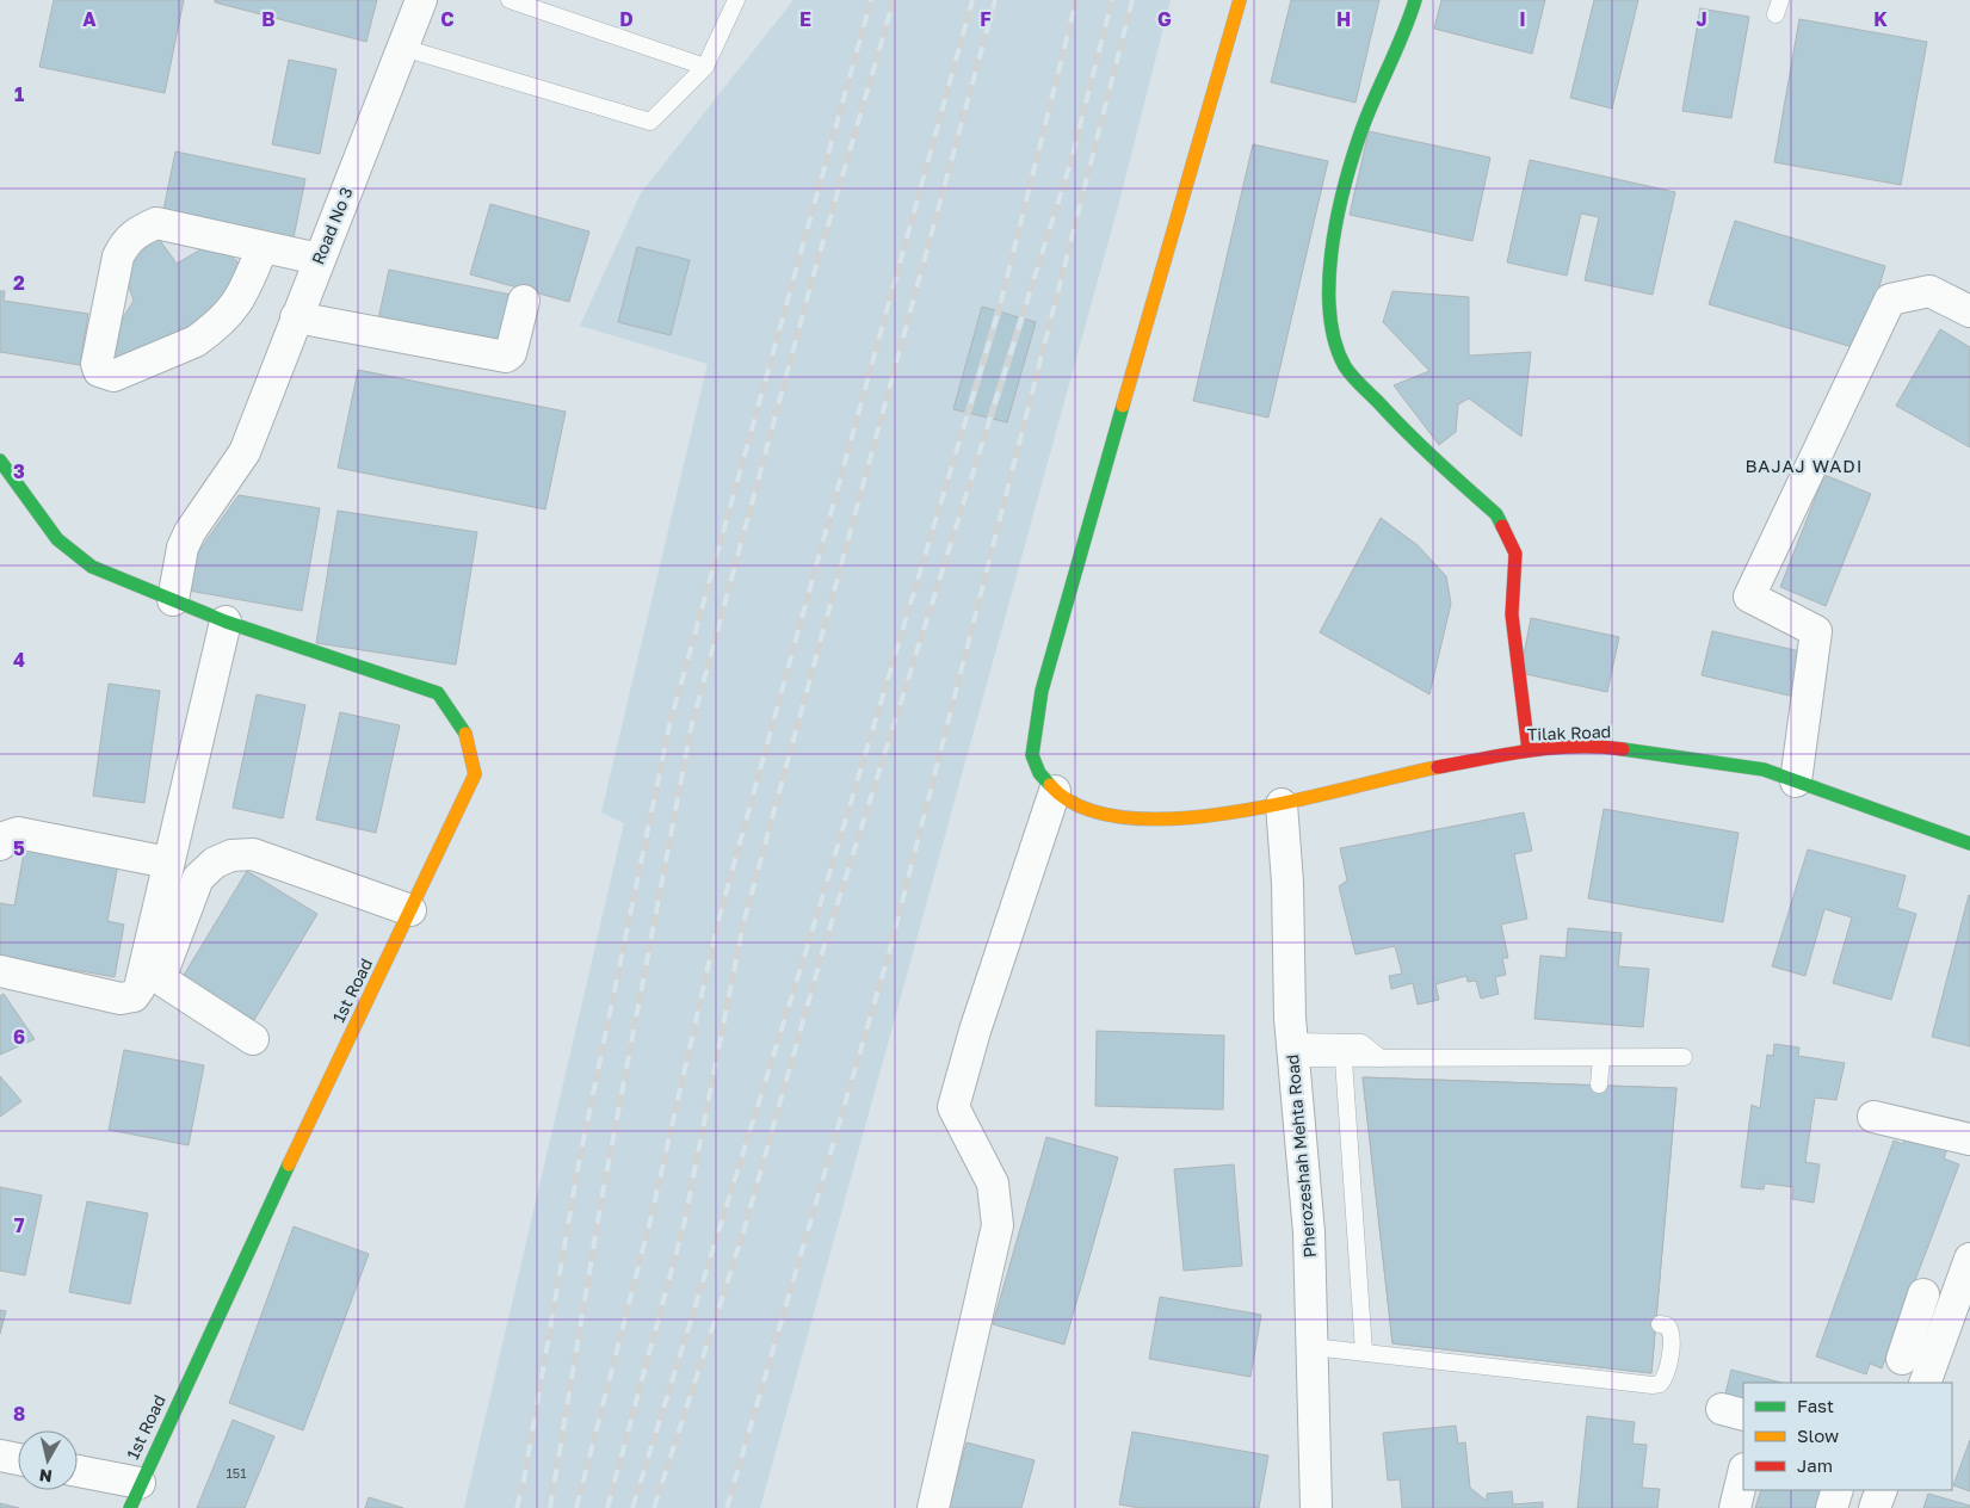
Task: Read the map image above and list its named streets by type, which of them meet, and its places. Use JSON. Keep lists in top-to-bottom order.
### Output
{
  "streets": {
    "street": [
      "Road No 3",
      "Tilak Road",
      "1st Road",
      "Pherozeshah Mehta Road"
    ]
  },
  "crossings": [
    ["Road No 3", "1st Road"],
    ["Tilak Road", "Pherozeshah Mehta Road"]
  ],
  "districts": ["BAJAJ WADI"],
  "house_numbers": ["151"],
  "legend": ["Fast", "Slow", "Jam"],
  "north": "bottom",
  "grid": {
    "columns": [
      "A",
      "B",
      "C",
      "D",
      "E",
      "F",
      "G",
      "H",
      "I",
      "J",
      "K"
    ],
    "rows": [
      "1",
      "2",
      "3",
      "4",
      "5",
      "6",
      "7",
      "8"
    ]
  }
}
